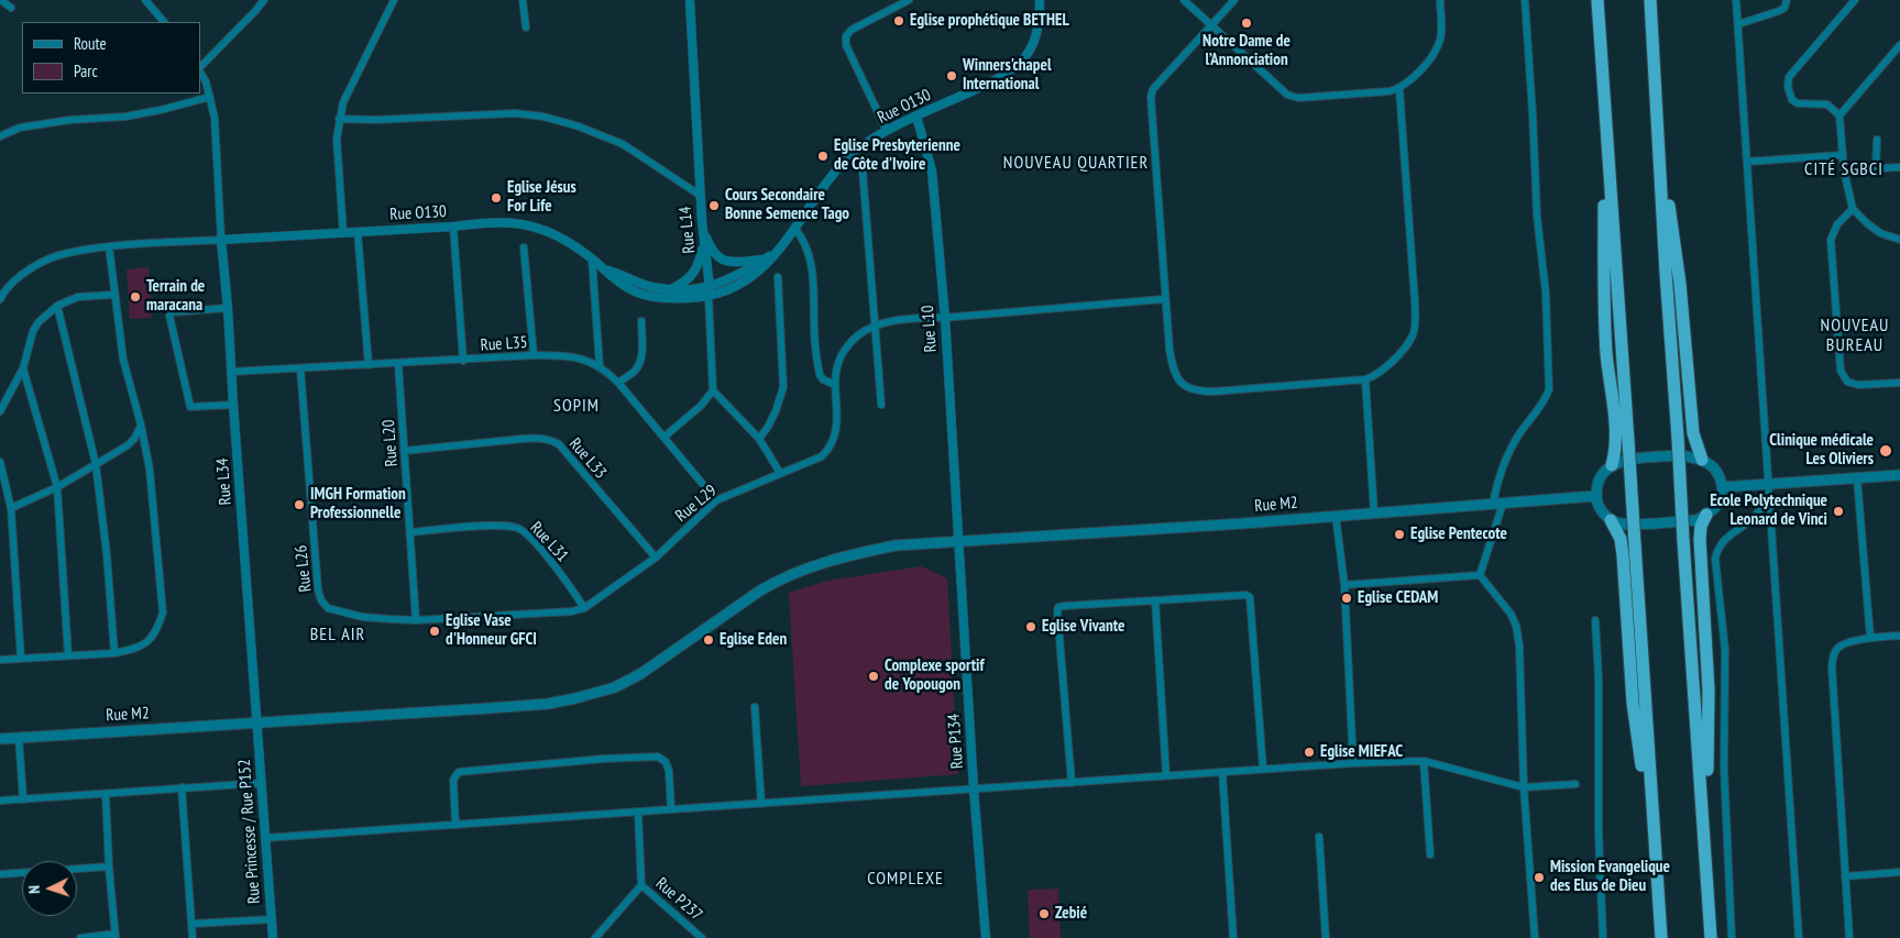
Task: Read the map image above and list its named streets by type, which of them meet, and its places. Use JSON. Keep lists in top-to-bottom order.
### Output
{
  "streets": {
    "main road": ["Rue M2"],
    "street": [
      "Rue O130",
      "Rue L14",
      "Rue L10",
      "Rue L35",
      "Rue L20",
      "Rue L33",
      "Rue L34",
      "Rue L29",
      "Rue L31",
      "Rue L26",
      "Rue P134",
      "Rue Princesse / Rue P152",
      "Rue P237"
    ]
  },
  "crossings": [
    ["Rue O130", "Rue L14"],
    ["Rue O130", "Rue L10"],
    ["Rue O130", "Rue L34"],
    ["Rue L10", "Rue L29"],
    ["Rue L10", "Rue M2"],
    ["Rue L10", "Rue P134"],
    ["Rue L35", "Rue L20"],
    ["Rue L35", "Rue L34"],
    ["Rue L35", "Rue L29"],
    ["Rue L35", "Rue L26"],
    ["Rue L20", "Rue L33"],
    ["Rue L20", "Rue L29"],
    ["Rue L20", "Rue L31"],
    ["Rue L20", "Rue L26"],
    ["Rue L33", "Rue L29"],
    ["Rue L34", "Rue M2"],
    ["Rue L34", "Rue Princesse / Rue P152"],
    ["Rue L29", "Rue L31"],
    ["Rue L29", "Rue L26"],
    ["Rue M2", "Rue P134"],
    ["Rue M2", "Rue Princesse / Rue P152"]
  ],
  "districts": [
    "NOUVEAU QUARTIER",
    "CITÉ SGBCI",
    "NOUVEAU BUREAU",
    "SOPIM",
    "BEL AIR",
    "COMPLEXE"
  ],
  "places": [
    "Eglise prophétique BETHEL",
    "Notre Dame de l’Annonciation",
    "Winners'chapel International",
    "Eglise Presbyterienne de Côte d'Ivoire",
    "Eglise Jésus For Life",
    "Cours Secondaire Bonne Semence Tago",
    "Terrain de maracana",
    "Clinique médicale Les Oliviers",
    "IMGH Formation Professionnelle",
    "Ecole Polytechnique Leonard de Vinci",
    "Eglise Pentecote",
    "Eglise CEDAM",
    "Eglise Vivante",
    "Eglise Vase d'Honneur GFCI",
    "Eglise Eden",
    "Complexe sportif de Yopougon",
    "Eglise MIEFAC",
    "Mission Evangelique des Elus de Dieu",
    "Zebié"
  ],
  "legend": ["Route", "Parc"],
  "north": "left"
}
